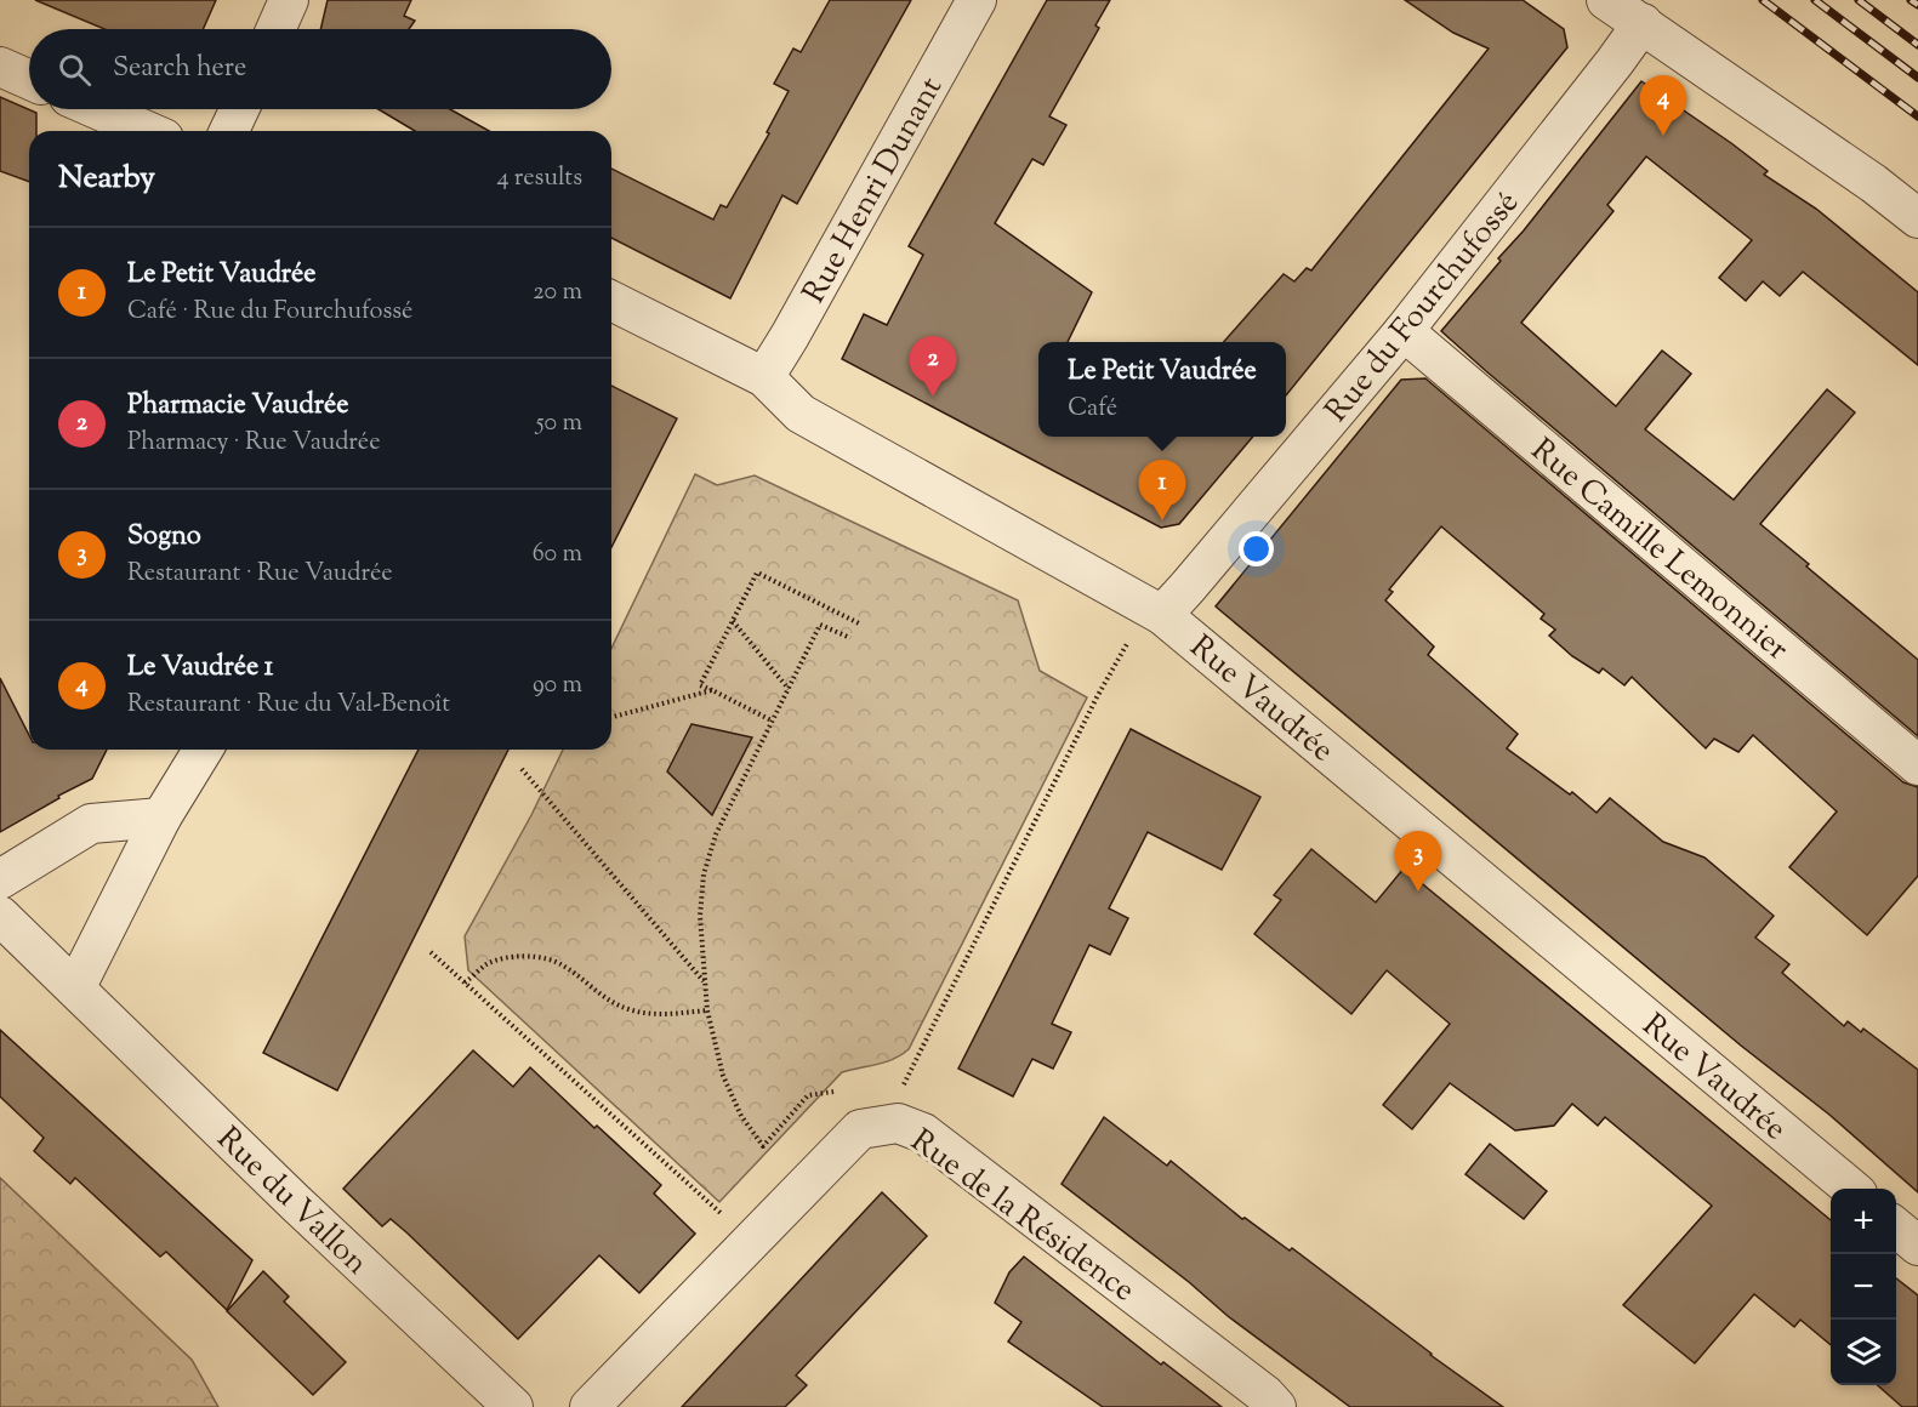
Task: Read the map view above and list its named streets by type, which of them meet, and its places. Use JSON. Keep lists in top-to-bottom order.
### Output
{
  "streets": {
    "street": [
      "Rue Henri Dunant",
      "Rue du Fourchufossé",
      "Rue Camille Lemonnier",
      "Rue Vaudrée",
      "Rue du Vallon",
      "Rue de la Résidence"
    ]
  },
  "crossings": [
    ["Rue Henri Dunant", "Rue Vaudrée"],
    ["Rue du Fourchufossé", "Rue Camille Lemonnier"],
    ["Rue du Fourchufossé", "Rue Vaudrée"]
  ],
  "page": {
    "search": "Search here",
    "pins": [
      "4",
      "2",
      "1",
      "3"
    ],
    "heading": ["Nearby", "4 results"],
    "list": [
      {
        "mark": "1",
        "name": "Le Petit Vaudrée",
        "note": "Café · Rue du Fourchufossé",
        "value": "20 m"
      },
      {
        "mark": "2",
        "name": "Pharmacie Vaudrée",
        "note": "Pharmacy · Rue Vaudrée",
        "value": "50 m"
      },
      {
        "mark": "3",
        "name": "Sogno",
        "note": "Restaurant · Rue Vaudrée",
        "value": "60 m"
      },
      {
        "mark": "4",
        "name": "Le Vaudrée 1",
        "note": "Restaurant · Rue du Val-Benoît",
        "value": "90 m"
      }
    ],
    "popup": ["Le Petit Vaudrée", "Café"],
    "map_buttons": ["+", "−"]
  }
}
